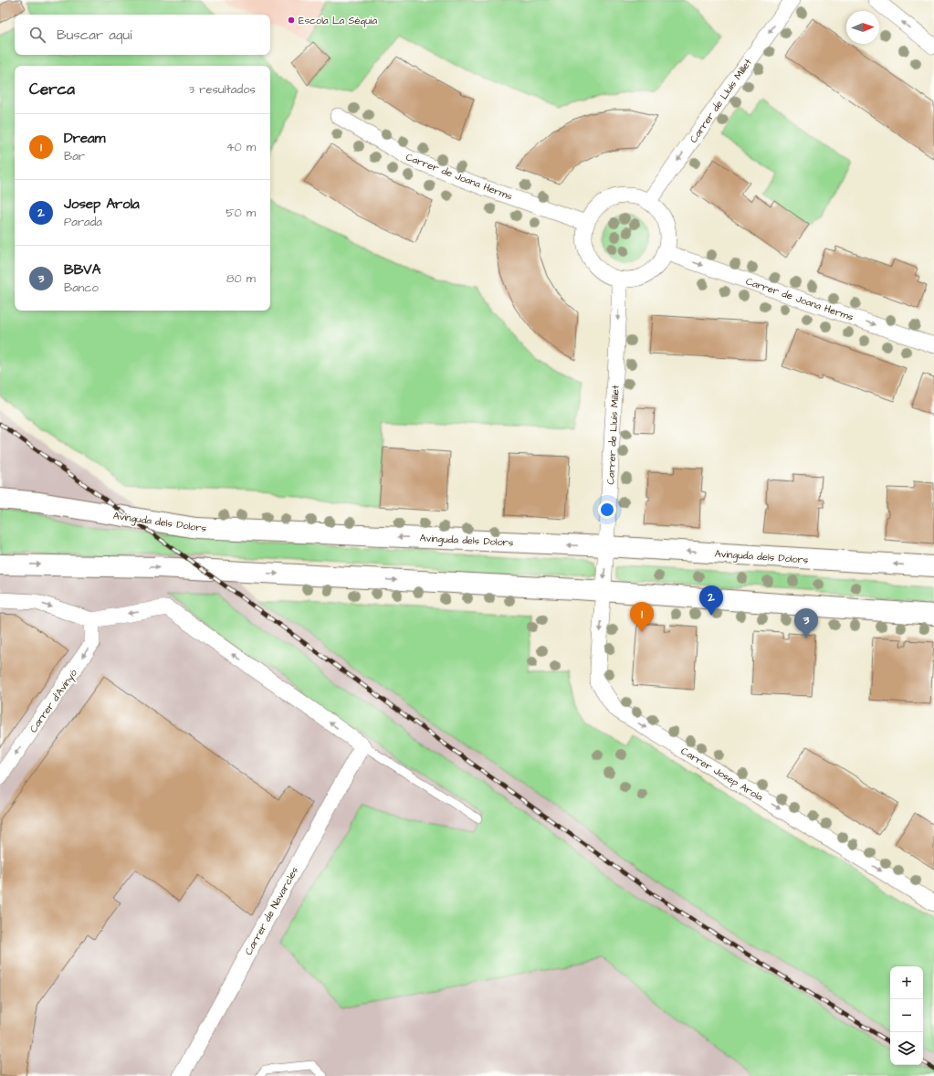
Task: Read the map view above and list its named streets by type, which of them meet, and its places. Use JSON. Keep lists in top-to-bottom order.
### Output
{
  "streets": {
    "street": [
      "Carrer de Lluís Millet",
      "Carrer de Joana Herms",
      "Avinguda dels Dolors",
      "Carrer d'Avinyó",
      "Carrer Josep Arola",
      "Carrer de Navarcles"
    ]
  },
  "crossings": [
    ["Carrer de Lluís Millet", "Carrer de Joana Herms"],
    ["Carrer de Lluís Millet", "Avinguda dels Dolors"],
    ["Carrer de Lluís Millet", "Carrer Josep Arola"]
  ],
  "one_way": [
    "Carrer de Lluís Millet",
    "Carrer de Joana Herms",
    "Carrer d'Avinyó",
    "Carrer Josep Arola"
  ],
  "places": ["Escola La Sèquia"],
  "north": "right",
  "page": {
    "search": "Buscar aquí",
    "heading": ["Cerca", "3 resultados"],
    "list": [
      {
        "mark": "1",
        "name": "Dream",
        "note": "Bar",
        "value": "40 m"
      },
      {
        "mark": "2",
        "name": "Josep Arola",
        "note": "Parada",
        "value": "50 m"
      },
      {
        "mark": "3",
        "name": "BBVA",
        "note": "Banco",
        "value": "80 m"
      }
    ],
    "pins": ["2", "1", "3"],
    "map_buttons": ["+", "−"]
  }
}
